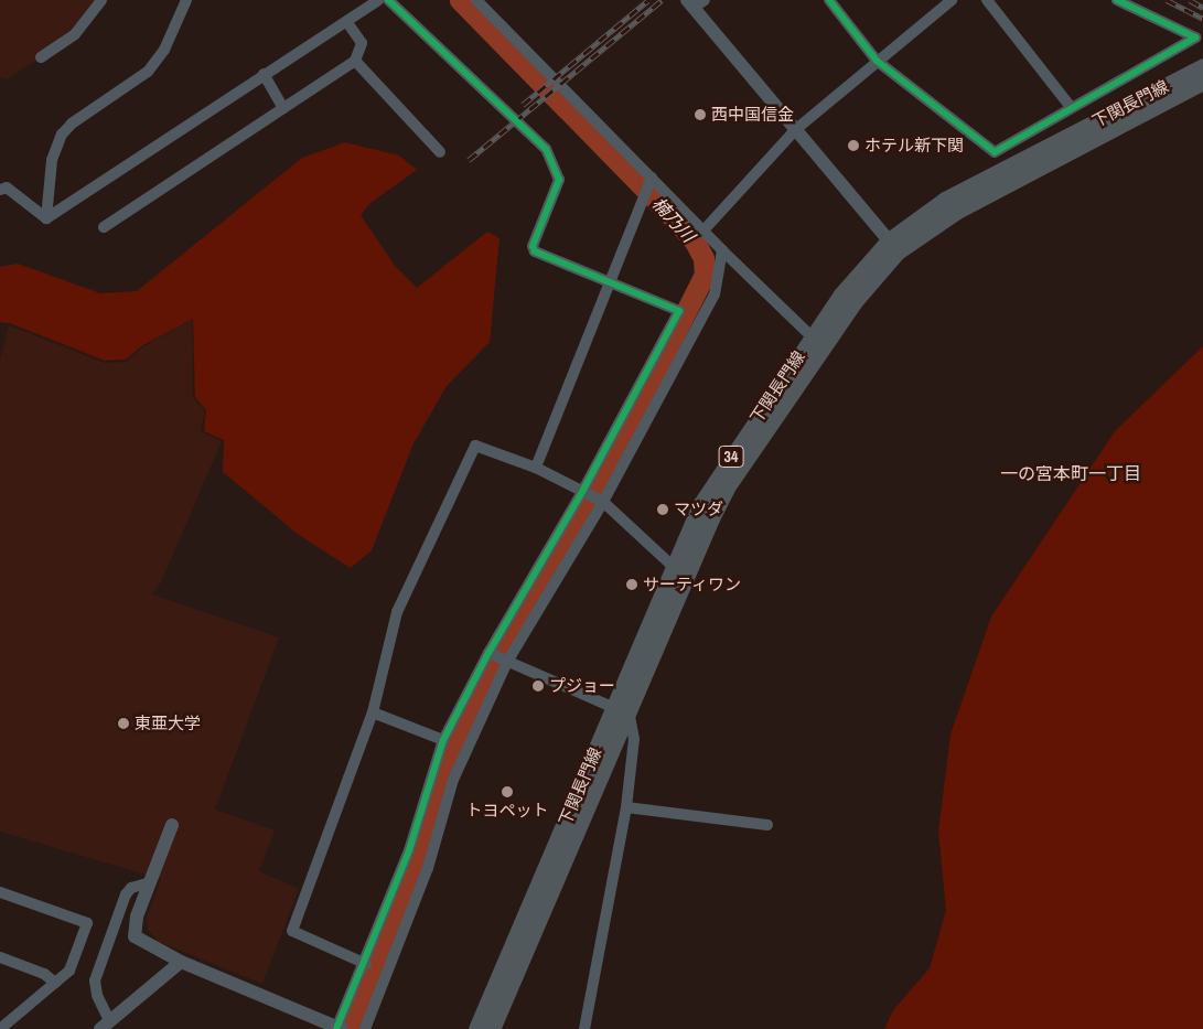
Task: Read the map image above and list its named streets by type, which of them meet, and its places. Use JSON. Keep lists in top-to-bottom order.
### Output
{
  "streets": {
    "main road": ["下関長門線", "34"]
  },
  "districts": ["一の宮本町一丁目"],
  "water": ["楠乃川"],
  "places": [
    "西中国信金",
    "ホテル新下関",
    "マツダ",
    "サーティワン",
    "プジョー",
    "東亜大学",
    "トヨペット"
  ]
}
